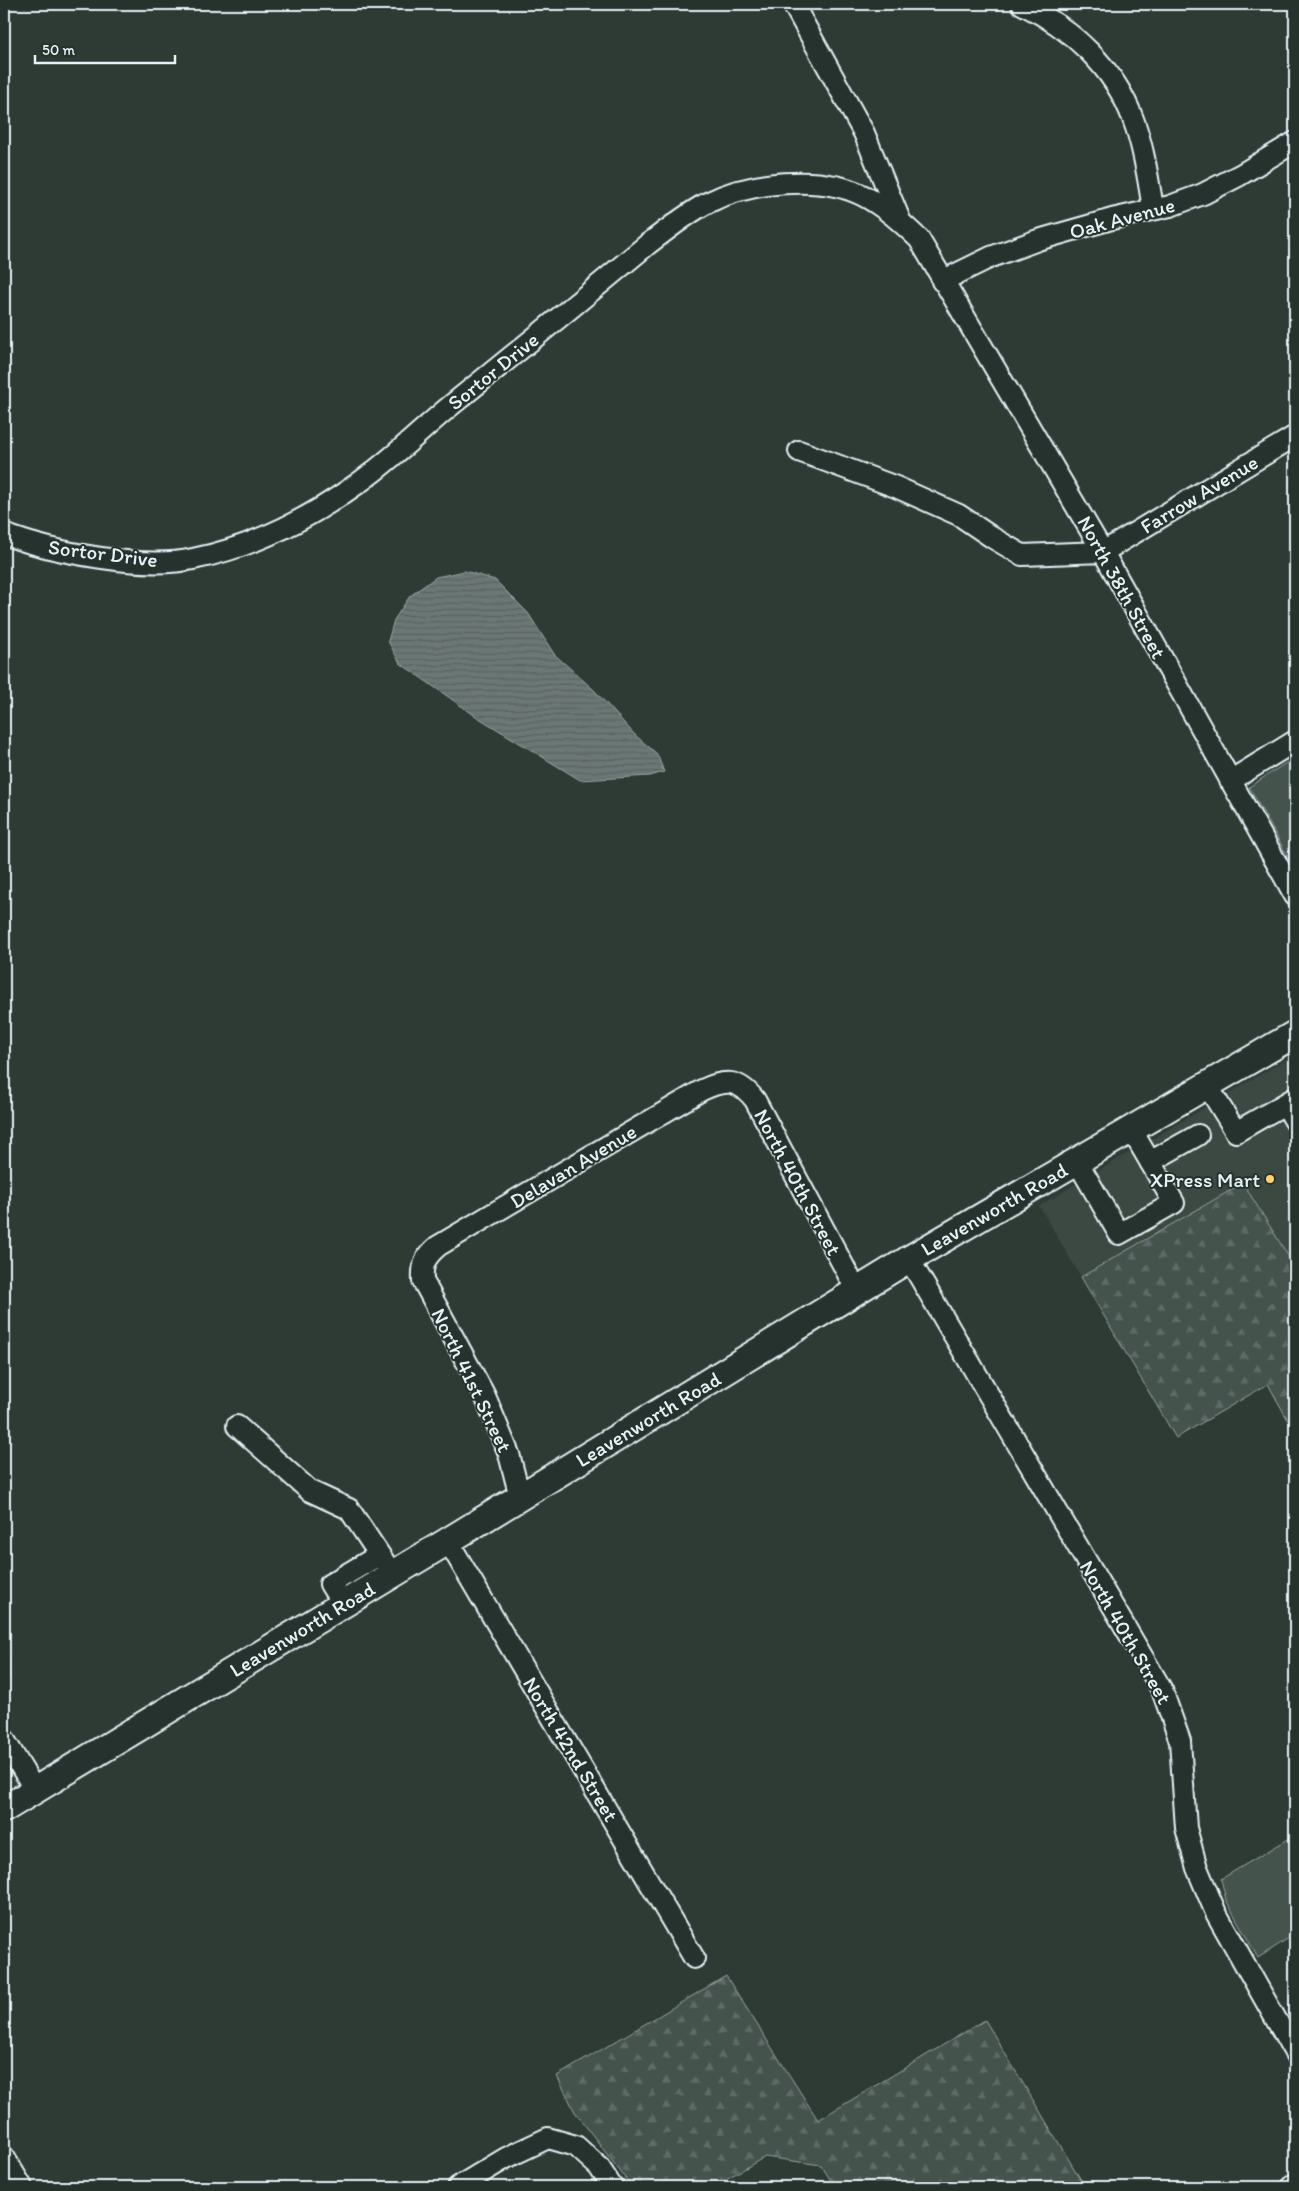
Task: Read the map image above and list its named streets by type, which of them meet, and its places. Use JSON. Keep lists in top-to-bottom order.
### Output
{
  "streets": {
    "main road": ["Leavenworth Road"],
    "street": [
      "Oak Avenue",
      "Sortor Drive",
      "Farrow Avenue",
      "North 38th Street",
      "Delavan Avenue",
      "North 40th Street",
      "North 41st Street",
      "North 42nd Street"
    ]
  },
  "crossings": [
    ["Oak Avenue", "Sortor Drive"],
    ["Oak Avenue", "North 38th Street"],
    ["Sortor Drive", "North 38th Street"],
    ["Farrow Avenue", "North 38th Street"],
    ["Delavan Avenue", "North 40th Street"],
    ["Delavan Avenue", "North 41st Street"],
    ["North 40th Street", "Leavenworth Road"],
    ["Leavenworth Road", "North 41st Street"],
    ["Leavenworth Road", "North 42nd Street"]
  ],
  "places": ["XPress Mart"],
  "scale_bar": "50 m"
}
